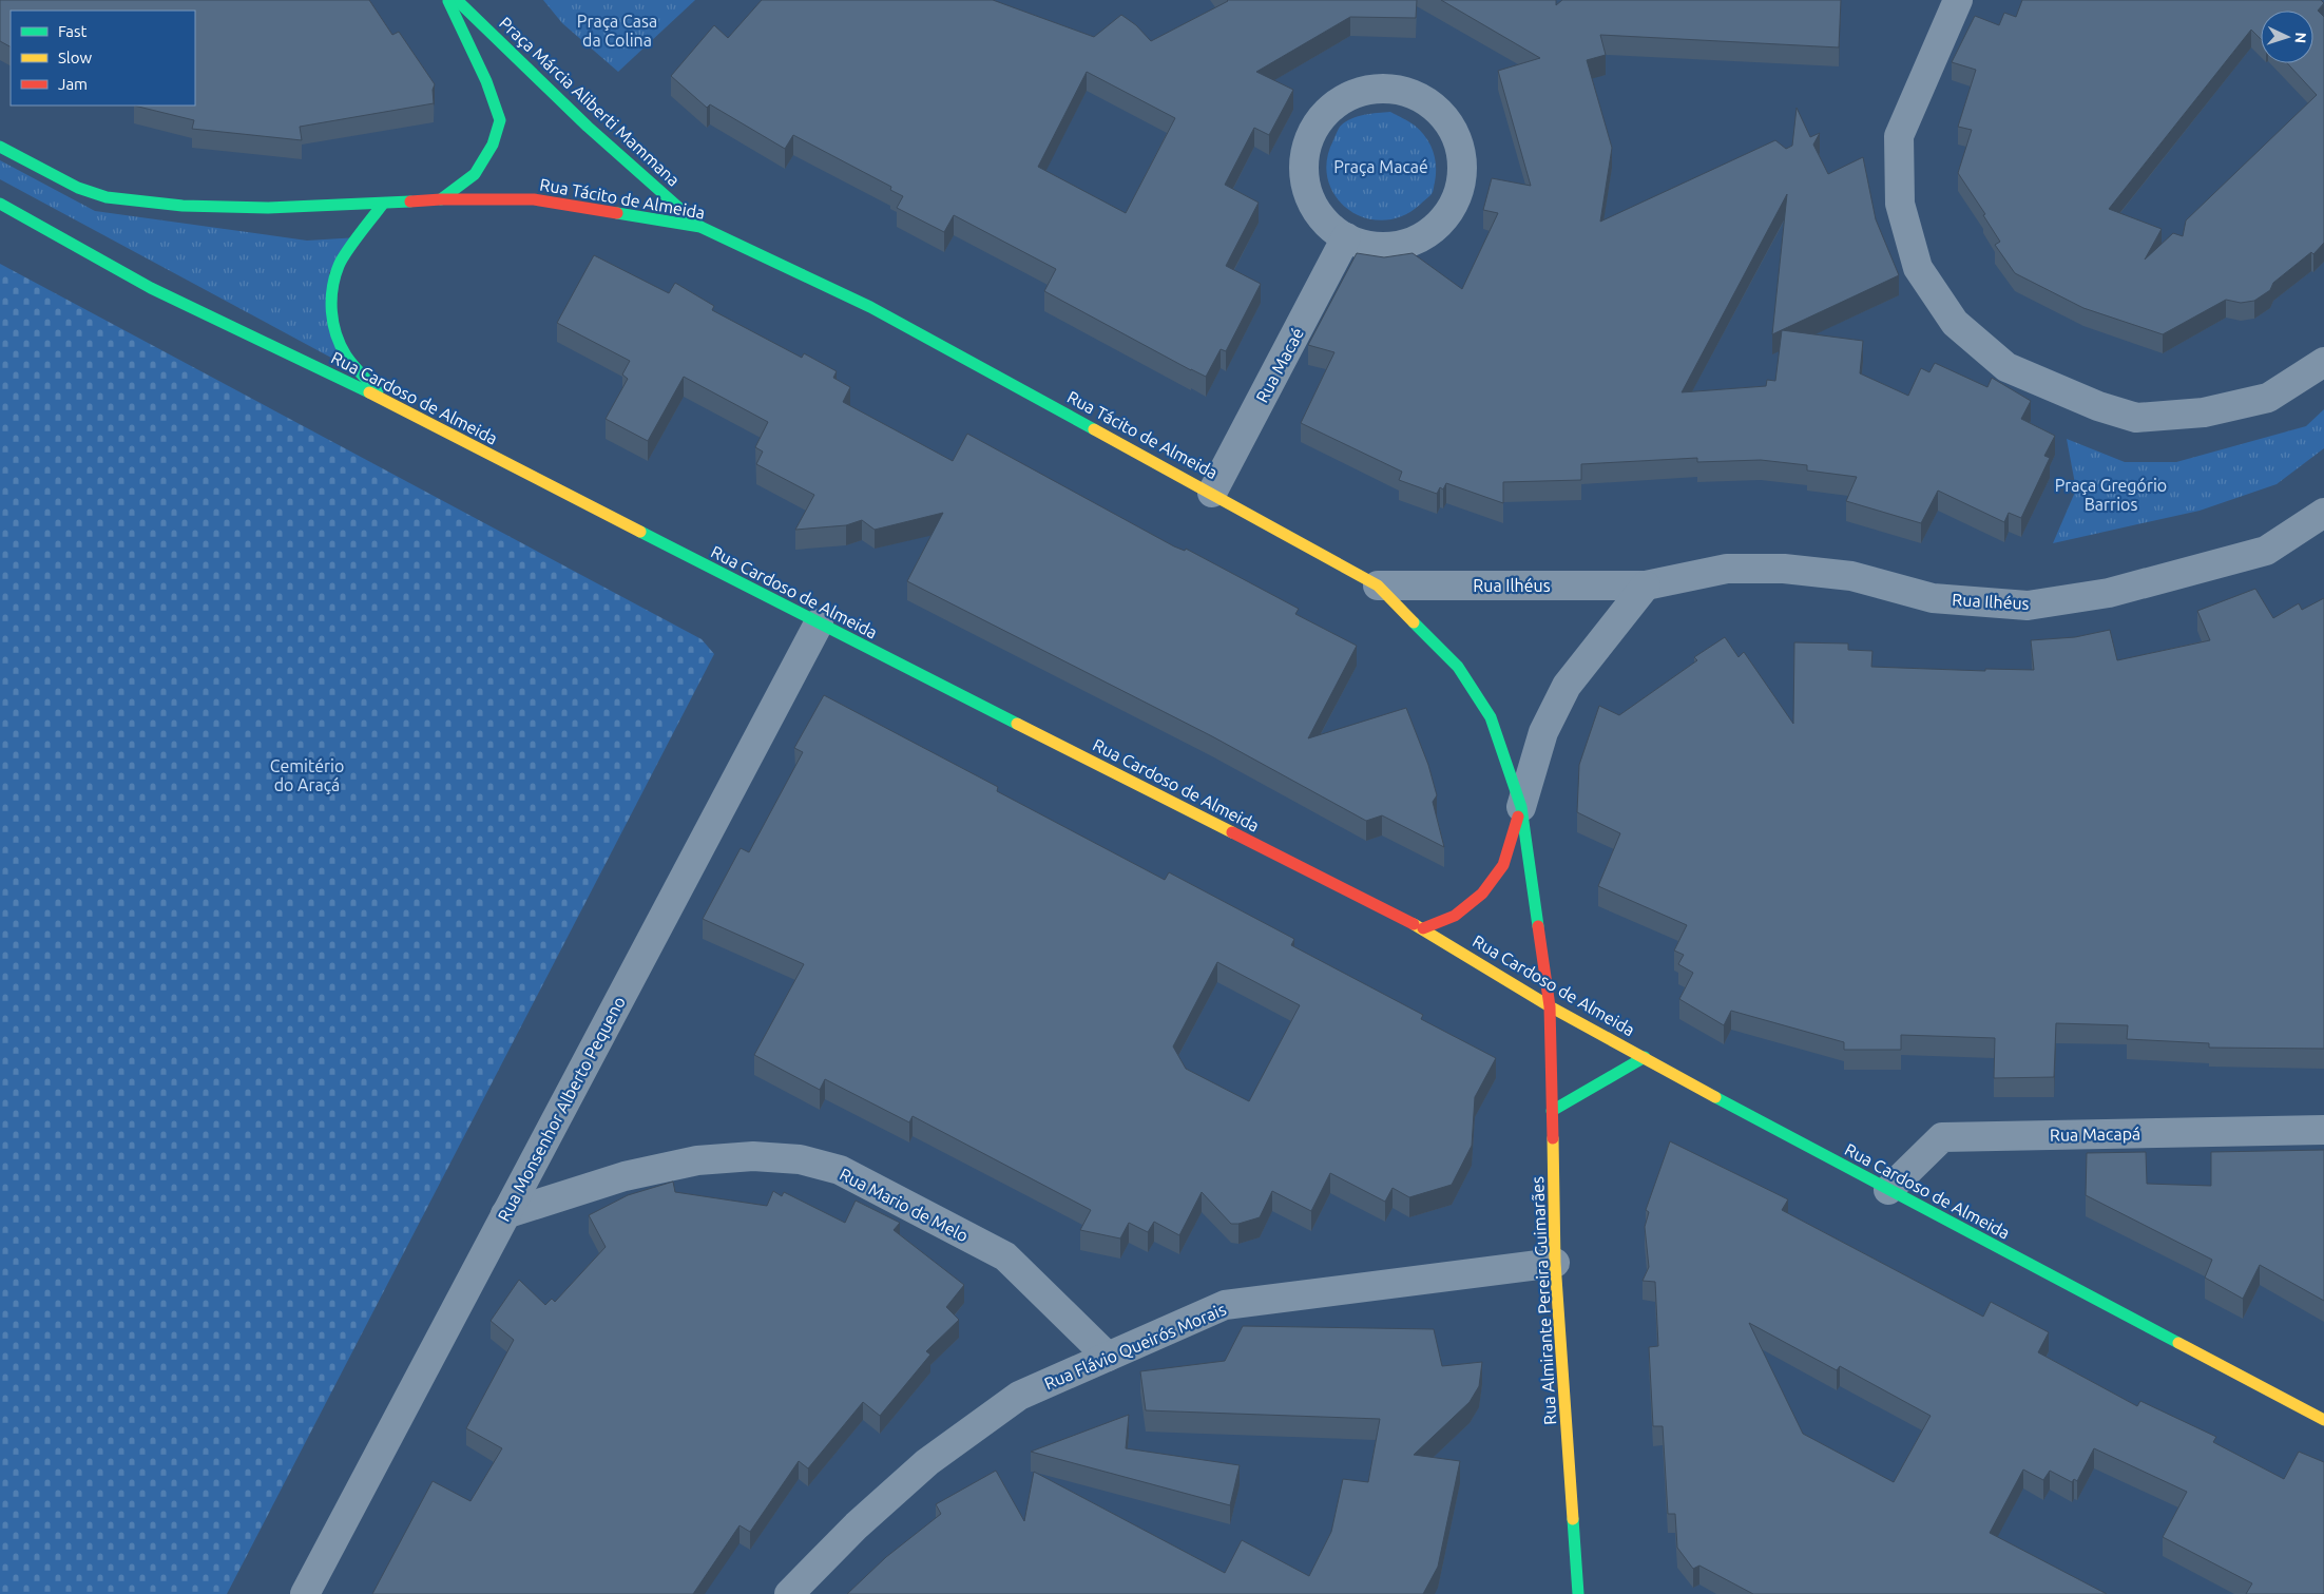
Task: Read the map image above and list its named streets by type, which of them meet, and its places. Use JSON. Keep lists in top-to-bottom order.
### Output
{
  "streets": {
    "main road": [
      "Praça Márcia Aliberti Mammana",
      "Rua Tácito de Almeida",
      "Rua Cardoso de Almeida",
      "Rua Almirante Pereira Guimarães"
    ],
    "street": [
      "Rua Macaé",
      "Rua Ilhéus",
      "Rua Monsenhor Alberto Pequeno",
      "Rua Macapá",
      "Rua Mario de Melo",
      "Rua Flávio Queirós Morais"
    ]
  },
  "crossings": [
    ["Praça Márcia Aliberti Mammana", "Rua Tácito de Almeida"],
    ["Rua Tácito de Almeida", "Rua Macaé"],
    ["Rua Tácito de Almeida", "Rua Cardoso de Almeida"],
    ["Rua Tácito de Almeida", "Rua Ilhéus"],
    ["Rua Tácito de Almeida", "Rua Almirante Pereira Guimarães"],
    ["Rua Cardoso de Almeida", "Rua Monsenhor Alberto Pequeno"],
    ["Rua Cardoso de Almeida", "Rua Macapá"],
    ["Rua Cardoso de Almeida", "Rua Almirante Pereira Guimarães"],
    ["Rua Monsenhor Alberto Pequeno", "Rua Mario de Melo"],
    ["Rua Mario de Melo", "Rua Flávio Queirós Morais"],
    ["Rua Almirante Pereira Guimarães", "Rua Flávio Queirós Morais"]
  ],
  "parks": [
    "Praça Casa da Colina",
    "Praça Macaé",
    "Praça Gregório Barrios",
    "Cemitério do Araçá"
  ],
  "legend": ["Fast", "Slow", "Jam"],
  "north": "right"
}
